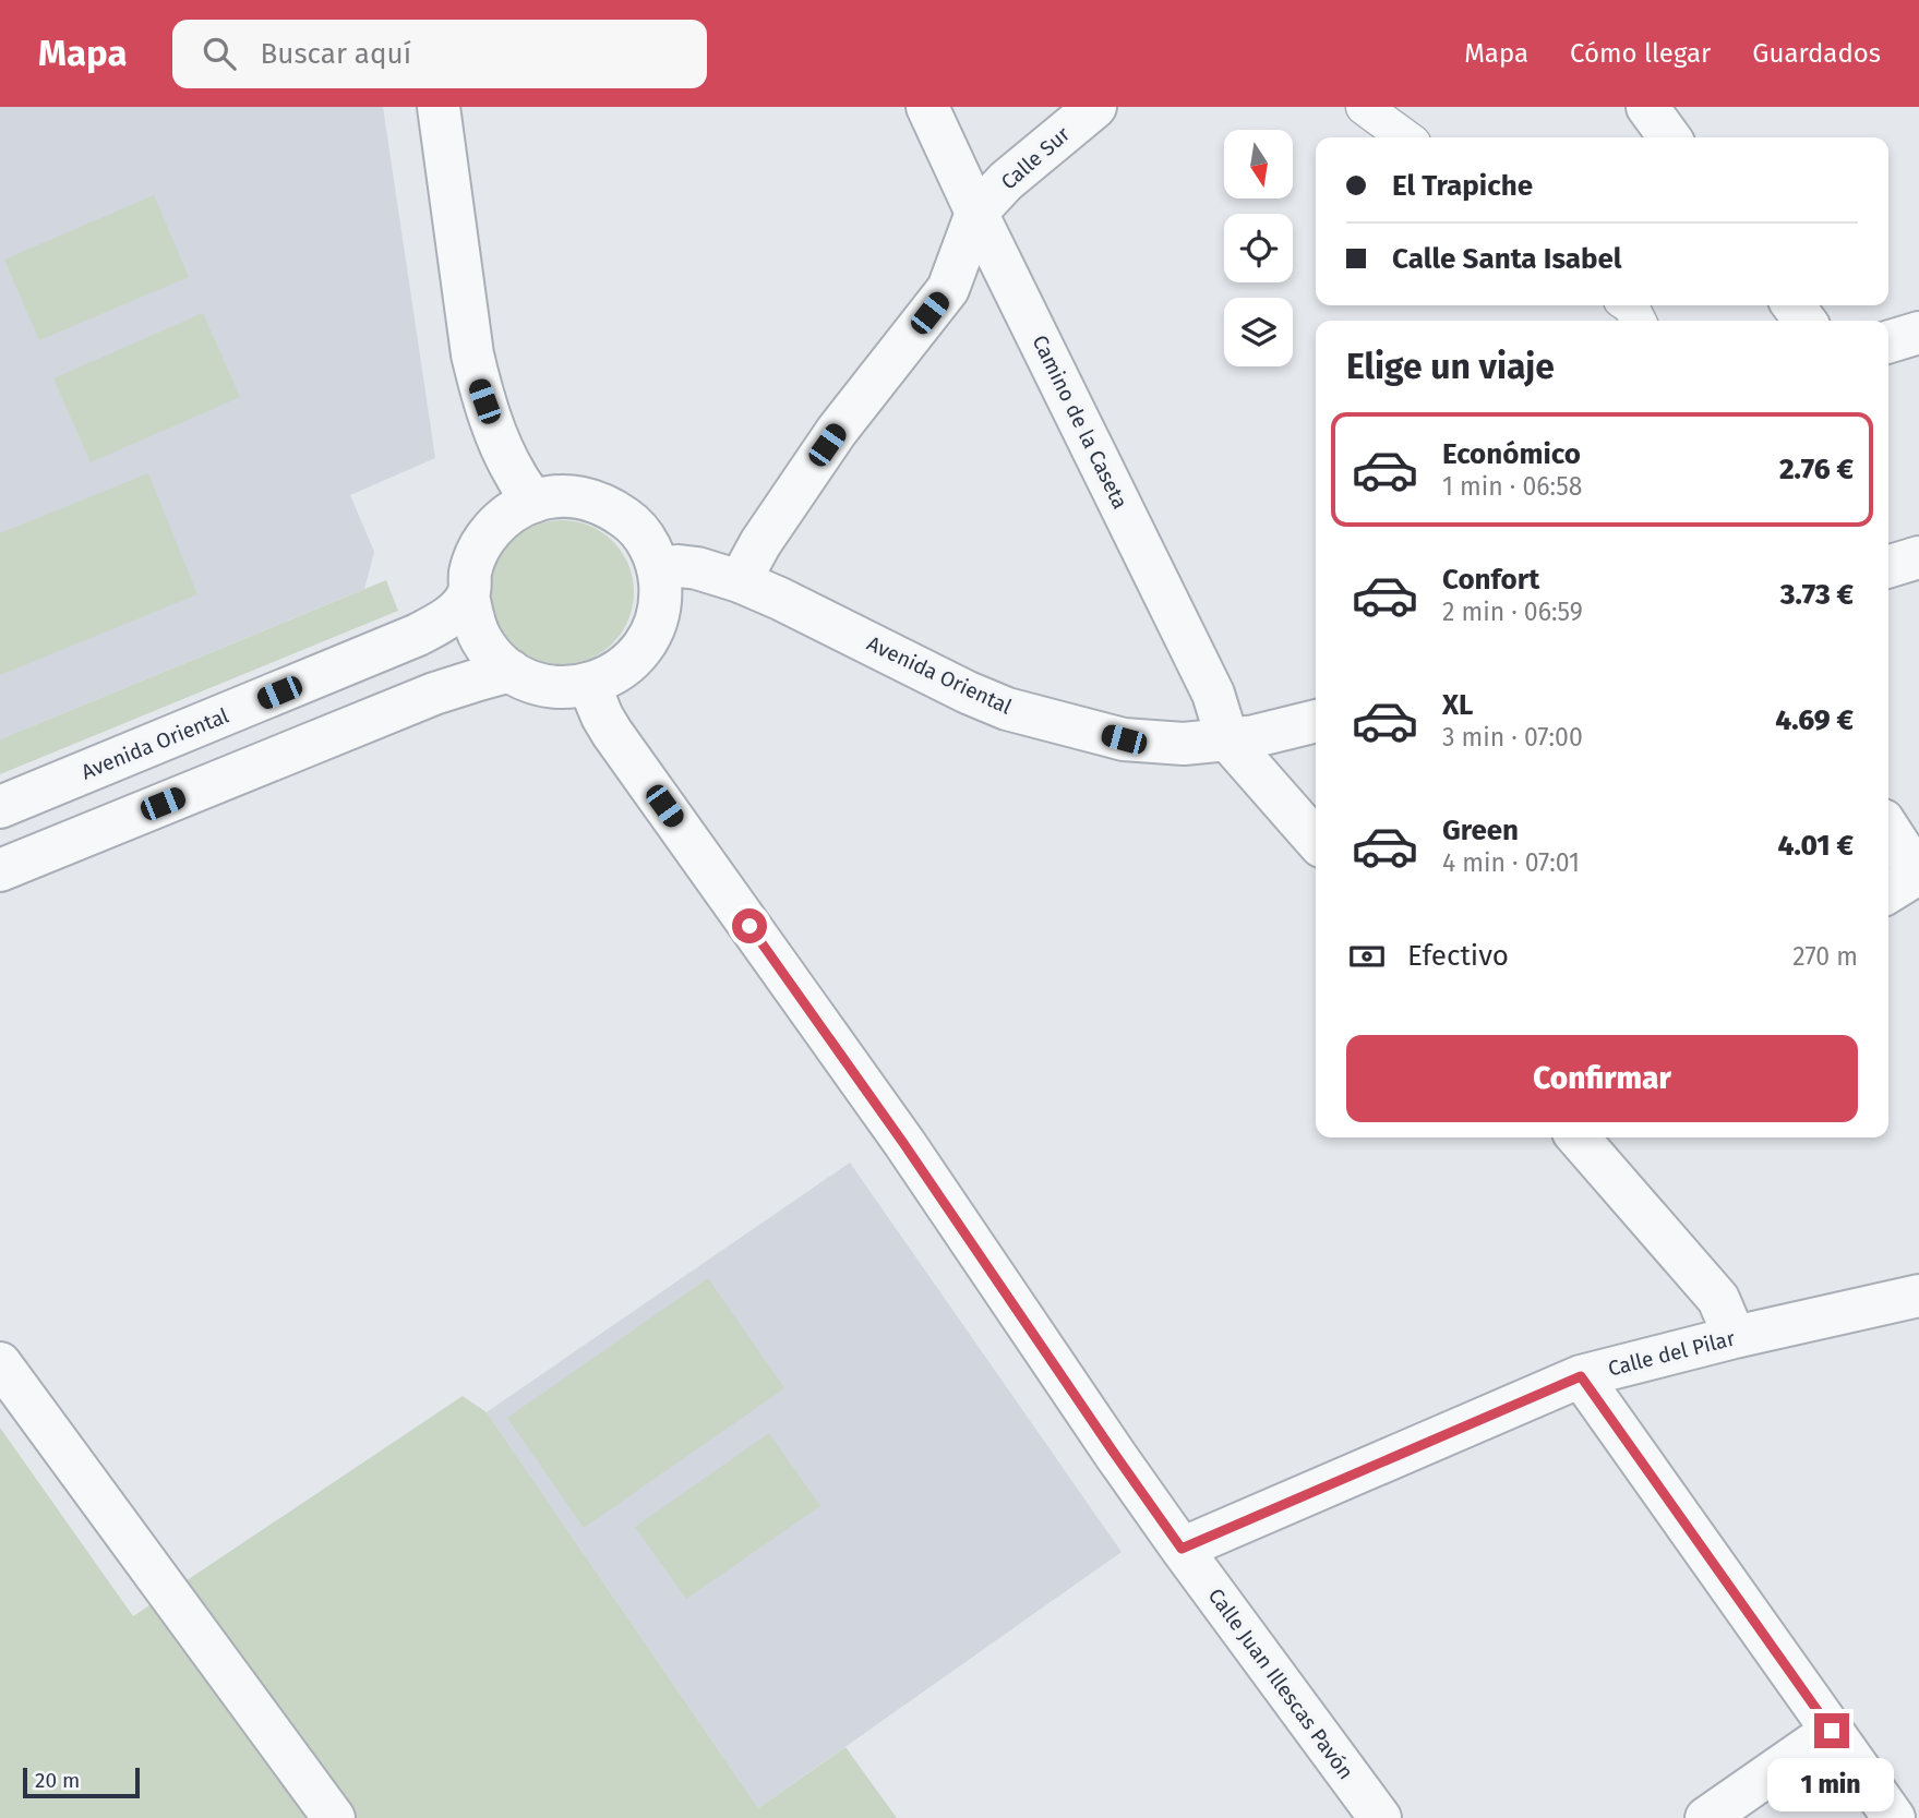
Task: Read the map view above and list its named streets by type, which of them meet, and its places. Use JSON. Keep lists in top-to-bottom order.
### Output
{
  "streets": {
    "street": [
      "Calle Sur",
      "Camino de la Caseta",
      "Avenida Oriental",
      "Calle del Pilar",
      "Calle Juan Illescas Pavón"
    ]
  },
  "crossings": [
    ["Calle Sur", "Camino de la Caseta"],
    ["Camino de la Caseta", "Avenida Oriental"],
    ["Avenida Oriental", "Calle Juan Illescas Pavón"],
    ["Calle del Pilar", "Calle Juan Illescas Pavón"]
  ],
  "scale_bar": "20 m",
  "north": "bottom",
  "page": {
    "header": "Mapa",
    "search": "Buscar aquí",
    "nav": ["Mapa", "Cómo llegar", "Guardados"],
    "banner": ["El Trapiche", "Calle Santa Isabel"],
    "heading": "Elige un viaje",
    "list": [
      {
        "name": "Económico",
        "note": "1 min · 06:58",
        "value": "2.76 €"
      },
      {
        "name": "Confort",
        "note": "2 min · 06:59",
        "value": "3.73 €"
      },
      {
        "name": "XL",
        "note": "3 min · 07:00",
        "value": "4.69 €"
      },
      {
        "name": "Green",
        "note": "4 min · 07:01",
        "value": "4.01 €"
      }
    ],
    "pay": ["Efectivo", "270 m"],
    "buttons": "Confirmar",
    "bubble": "1 min",
    "scale": "20 m"
  }
}
